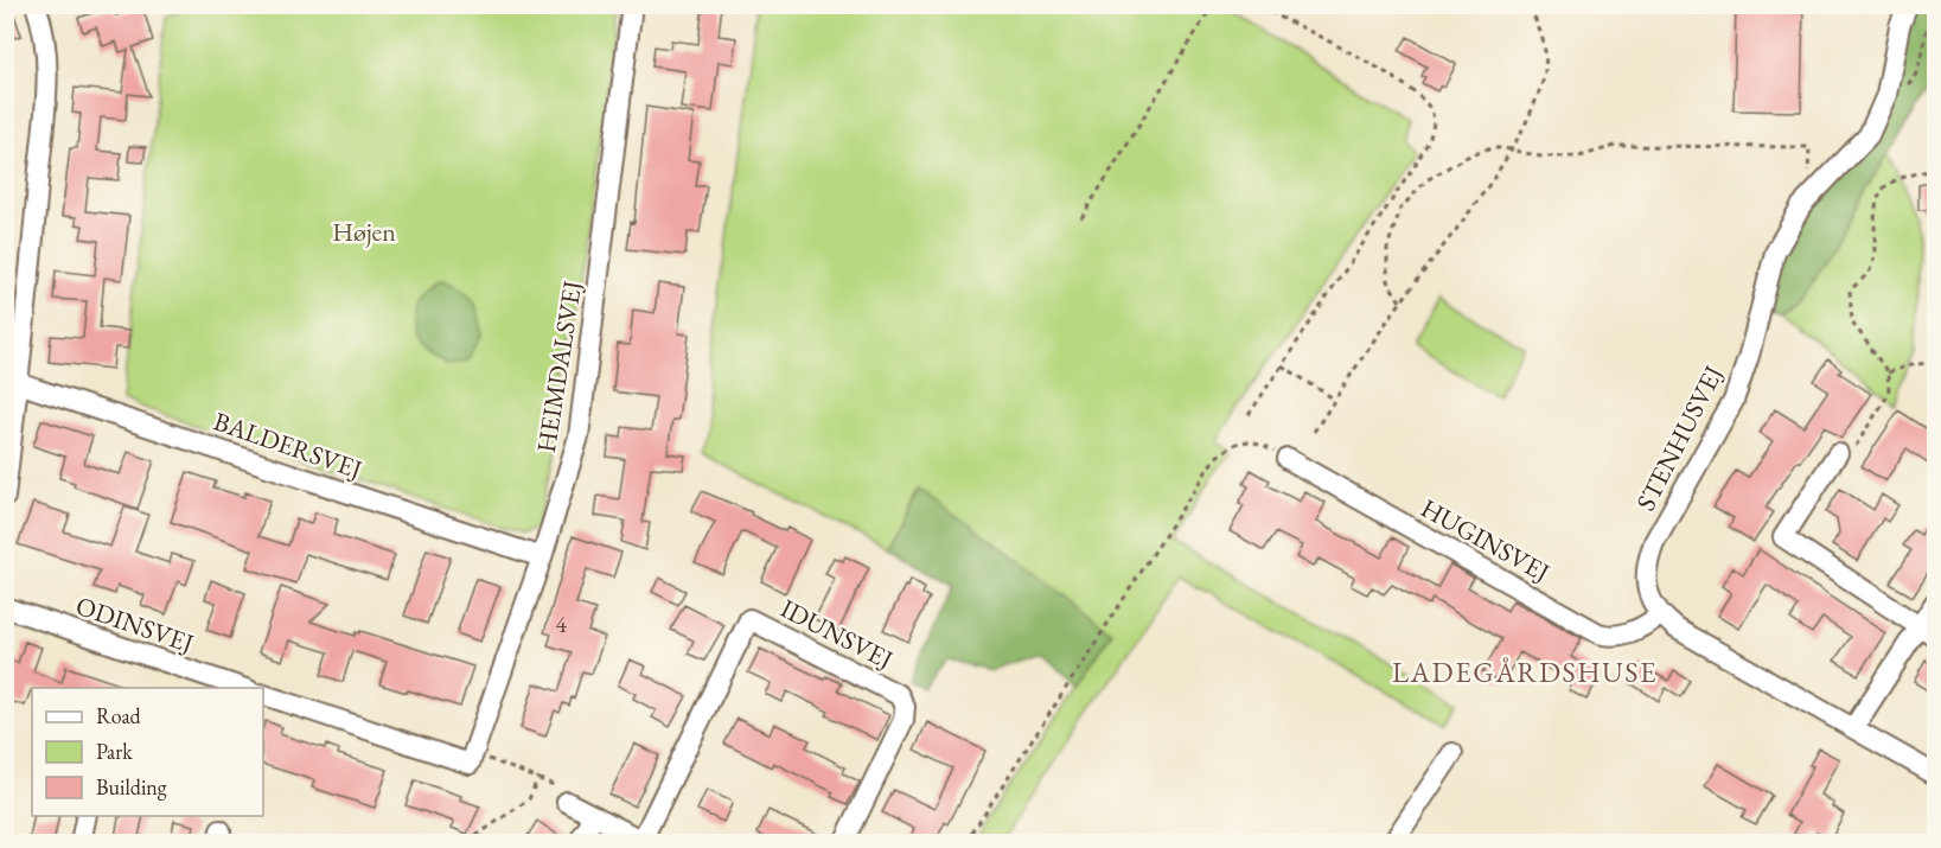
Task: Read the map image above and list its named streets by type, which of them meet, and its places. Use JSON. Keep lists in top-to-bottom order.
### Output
{
  "streets": {
    "street": [
      "HEIMDALSVEJ",
      "STENHUSVEJ",
      "BALDERSVEJ",
      "HUGINSVEJ",
      "ODINSVEJ",
      "IDUNSVEJ"
    ]
  },
  "crossings": [
    ["HEIMDALSVEJ", "BALDERSVEJ"],
    ["STENHUSVEJ", "HUGINSVEJ"]
  ],
  "districts": ["LADEGÅRDSHUSE"],
  "parks": ["Højen"],
  "house_numbers": ["4"],
  "legend": ["Road", "Park", "Building"]
}
